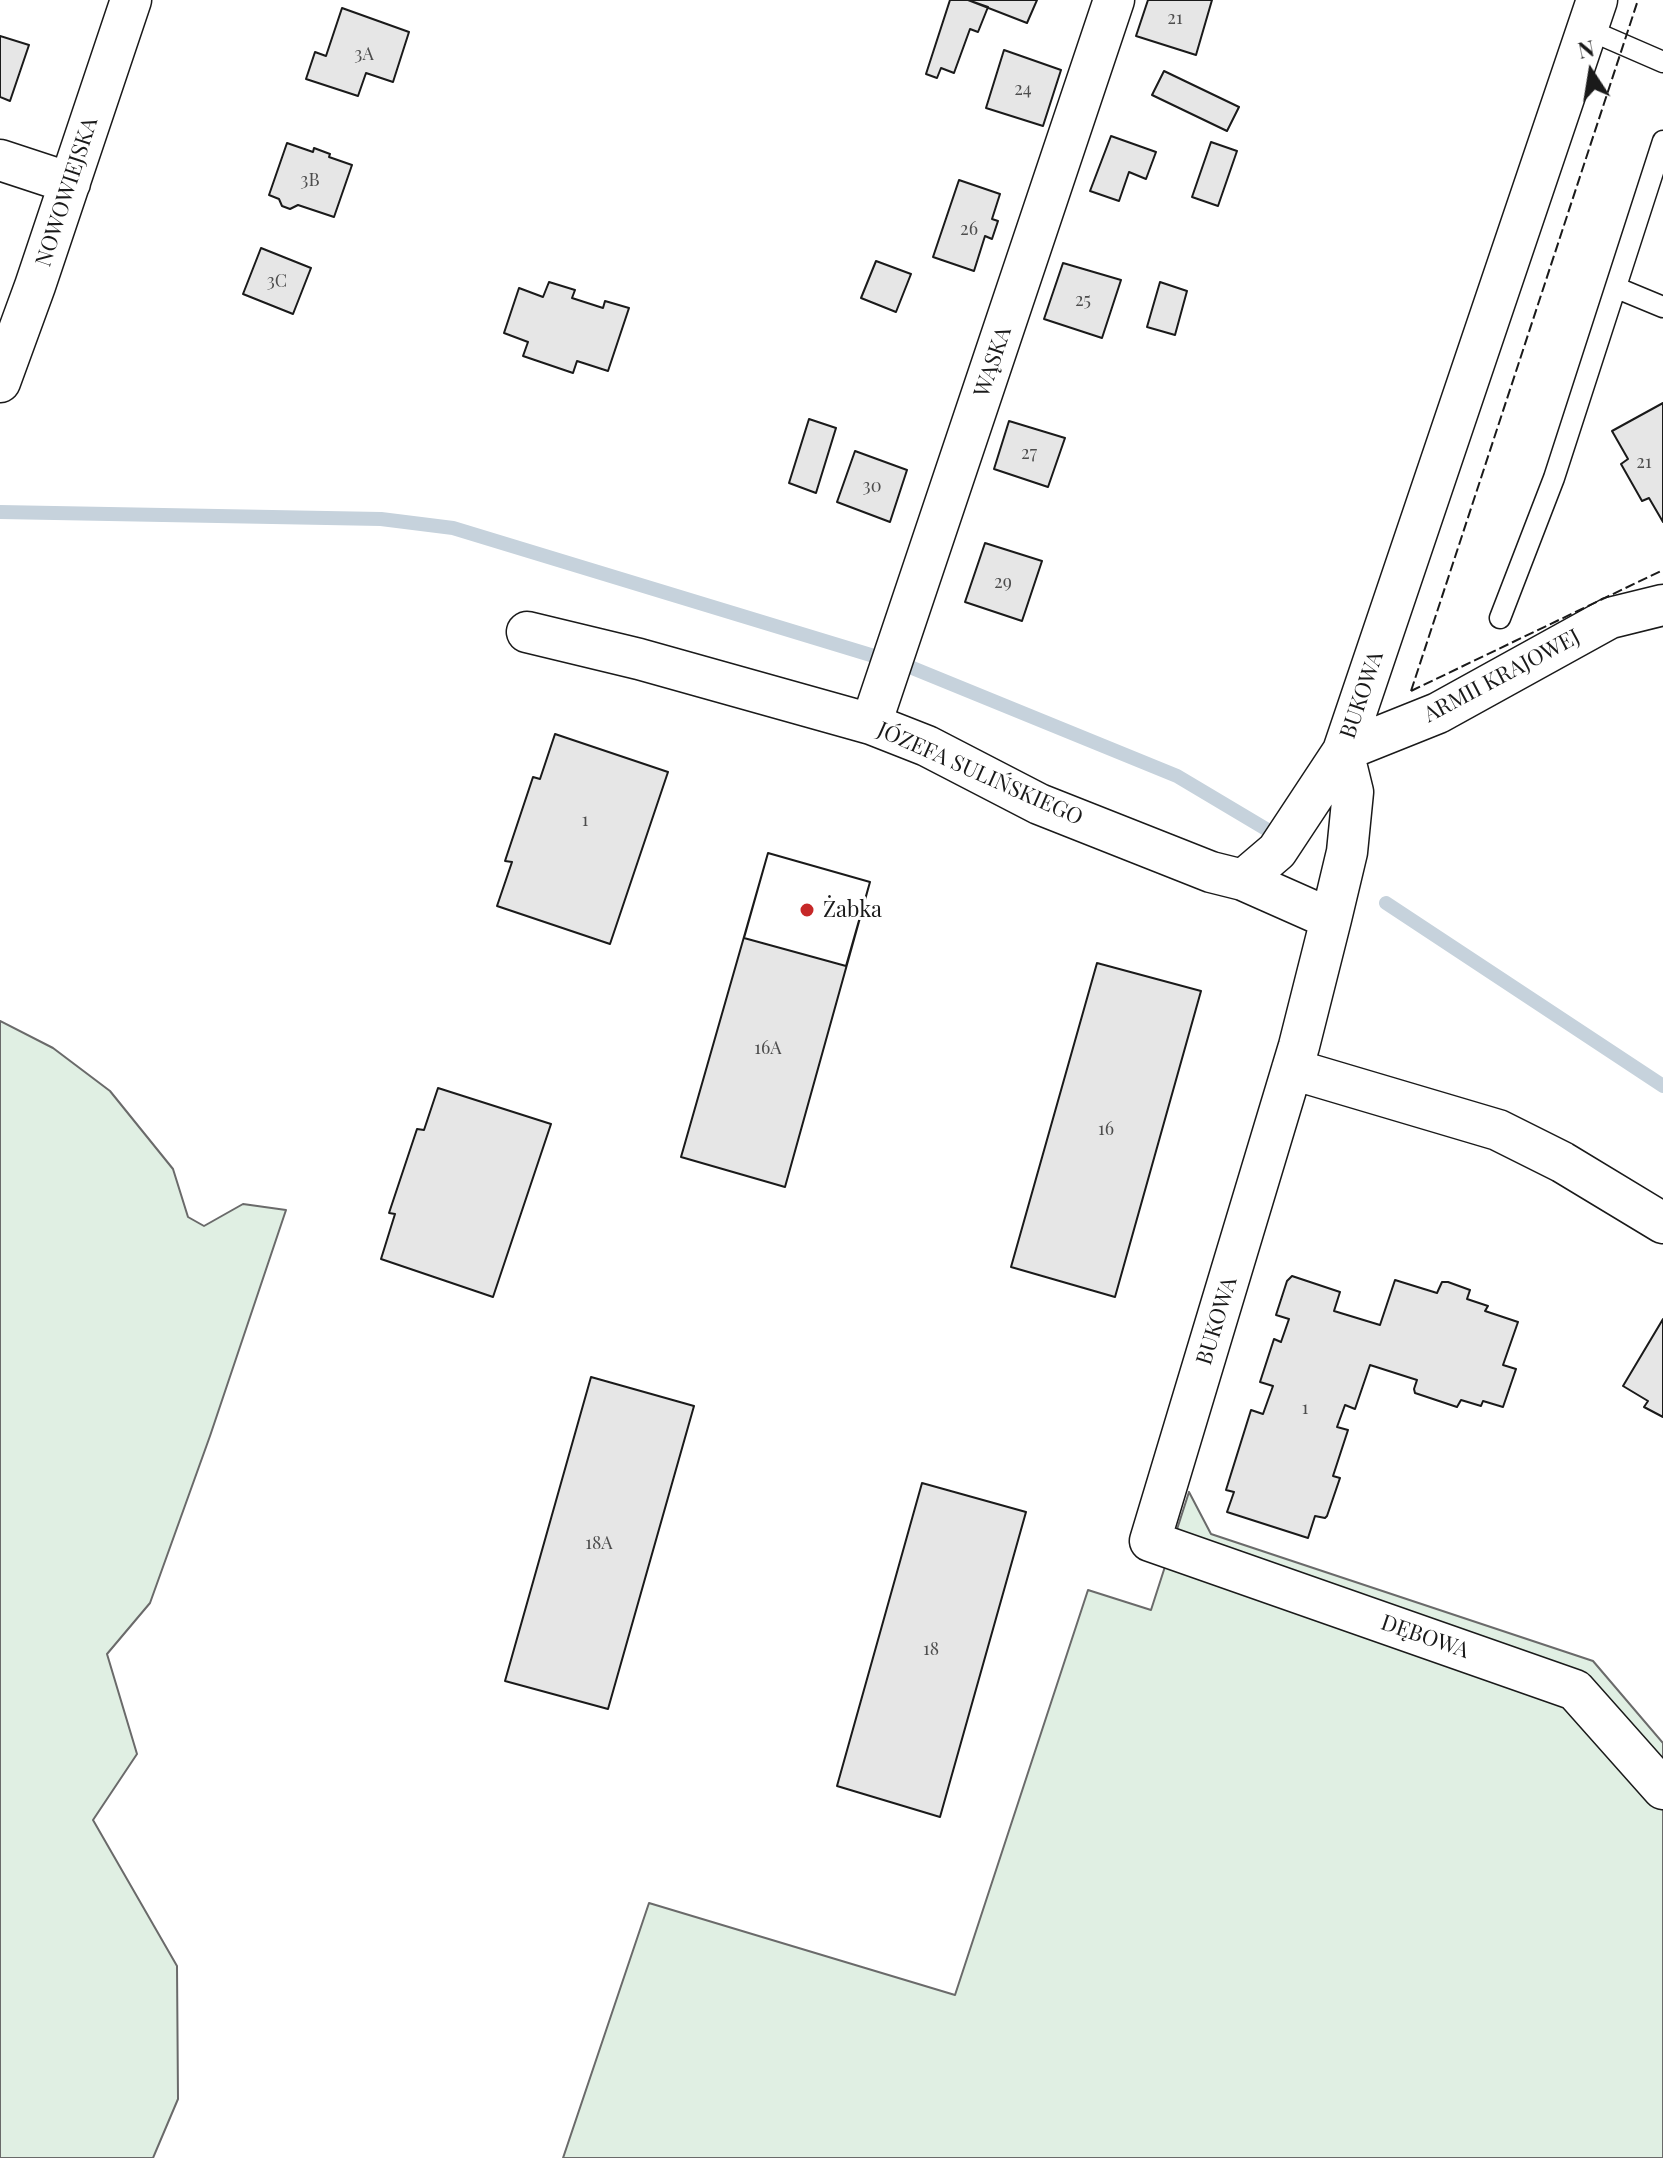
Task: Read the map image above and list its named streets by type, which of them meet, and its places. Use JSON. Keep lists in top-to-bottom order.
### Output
{
  "streets": {
    "street": [
      "NOWOWIEJSKA",
      "WĄSKA",
      "ARMII KRAJOWEJ",
      "BUKOWA",
      "JÓZEFA SULIŃSKIEGO",
      "DĘBOWA"
    ]
  },
  "crossings": [
    ["WĄSKA", "JÓZEFA SULIŃSKIEGO"],
    ["ARMII KRAJOWEJ", "BUKOWA"],
    ["BUKOWA", "JÓZEFA SULIŃSKIEGO"],
    ["BUKOWA", "DĘBOWA"]
  ],
  "places": ["Żabka"],
  "house_numbers": [
    "21",
    "3A",
    "24",
    "3B",
    "26",
    "3C",
    "25",
    "27",
    "21",
    "30",
    "29",
    "1",
    "16A",
    "16",
    "1",
    "18A",
    "18"
  ],
  "north": "top"
}
